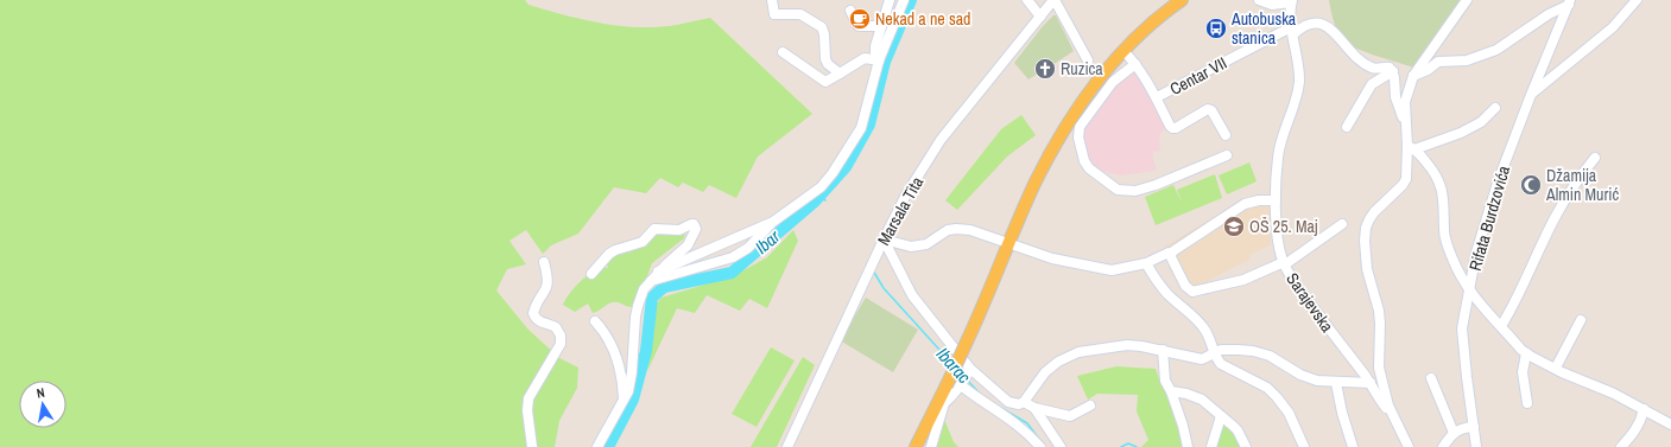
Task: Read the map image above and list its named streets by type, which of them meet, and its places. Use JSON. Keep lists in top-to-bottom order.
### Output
{
  "streets": {
    "street": [
      "Centar VII",
      "Marsala Tita",
      "Rifata Burdzovića",
      "Sarajevska"
    ]
  },
  "crossings": [
    ["Centar VII", "Sarajevska"]
  ],
  "water": ["Ibar", "Ibarac"],
  "places": {
    "cafe": ["Nekad a ne sad"],
    "bus stop": ["Autobuska stanica"],
    "church": ["Ruzica"],
    "mosque": ["Džamija Almin Murić"],
    "school or university": ["OŠ 25. Maj"]
  },
  "north": "top"
}
